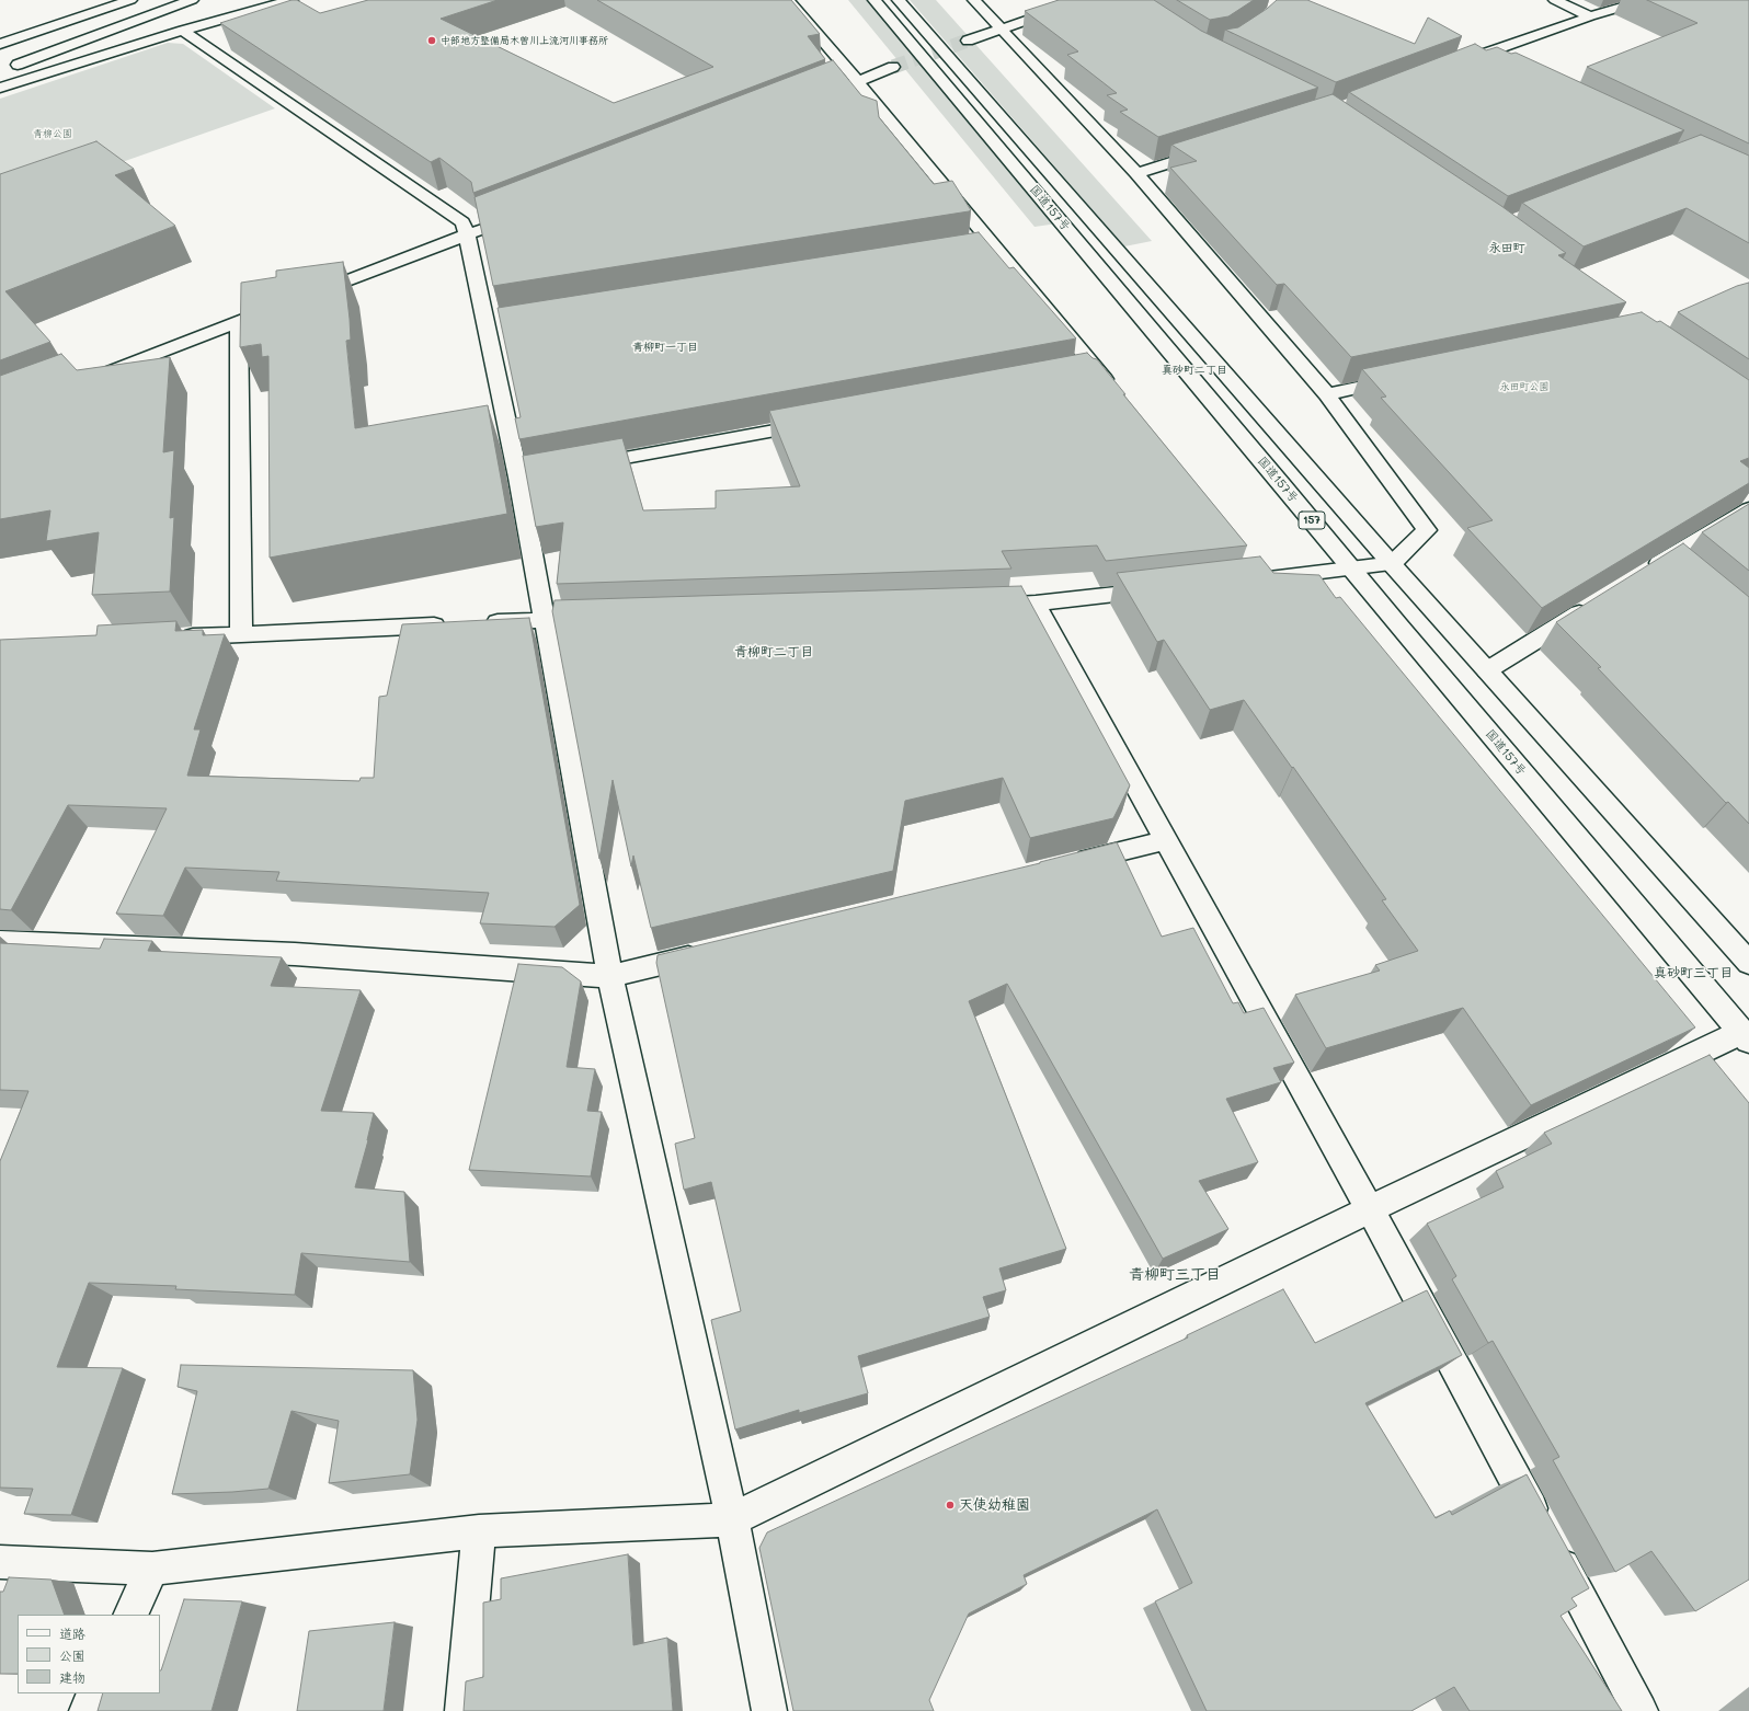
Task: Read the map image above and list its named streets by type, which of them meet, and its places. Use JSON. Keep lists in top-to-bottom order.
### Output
{
  "streets": {
    "main road": ["国道157号", "157"]
  },
  "districts": [
    "永田町",
    "青柳町一丁目",
    "真砂町二丁目",
    "青柳町二丁目",
    "真砂町三丁目",
    "青柳町三丁目"
  ],
  "parks": ["青柳公園", "永田町公園"],
  "places": ["中部地方整備局木曽川上流河川事務所", "天使幼稚園"],
  "legend": ["道路", "公園", "建物"]
}
